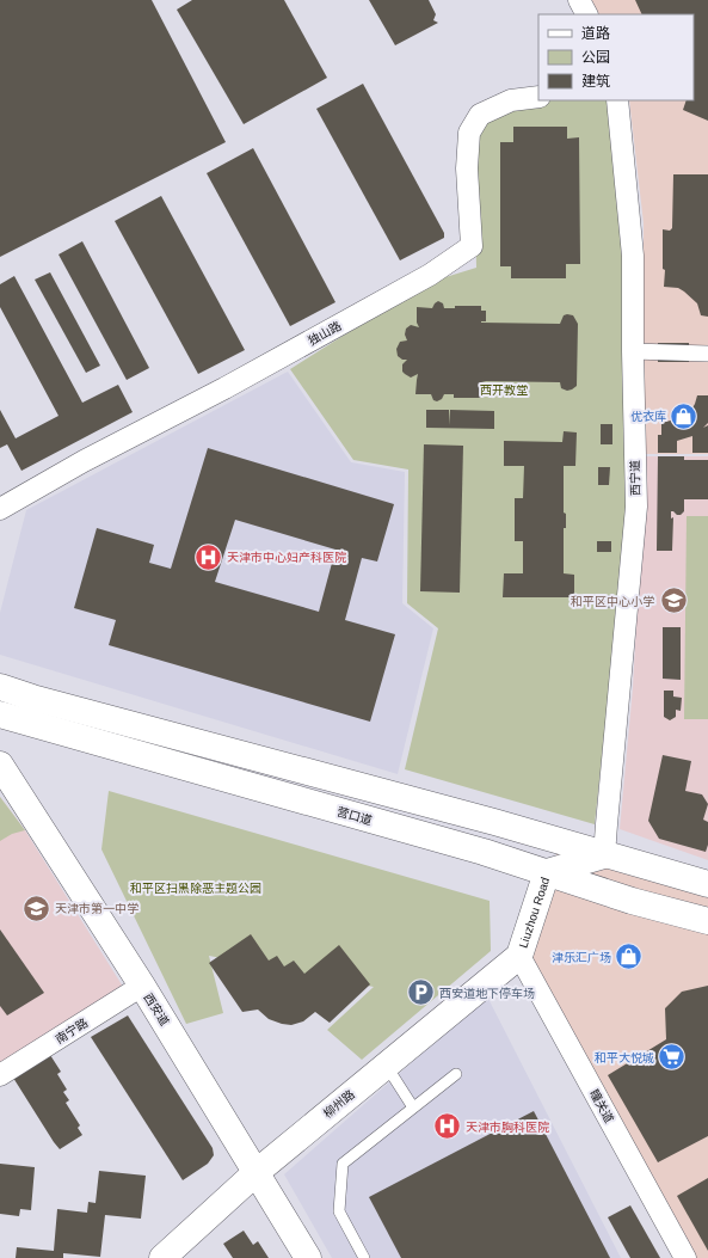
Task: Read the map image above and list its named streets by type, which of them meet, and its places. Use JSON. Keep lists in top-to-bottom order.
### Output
{
  "streets": {
    "main road": [
      "营口道",
      "Liuzhou Road",
      "西安道",
      "柳州路"
    ],
    "street": [
      "独山路",
      "西宁道",
      "南宁路",
      "瞳关道"
    ]
  },
  "crossings": [
    ["西宁道", "Liuzhou Road"],
    ["营口道", "Liuzhou Road"],
    ["Liuzhou Road", "柳州路"],
    ["Liuzhou Road", "瞳关道"],
    ["西安道", "南宁路"],
    ["西安道", "柳州路"],
    ["柳州路", "瞳关道"]
  ],
  "parks": ["西开教堂", "和平区扫黑除恶主题公园"],
  "places": {
    "shop": ["优衣库", "津乐汇广场"],
    "hospital": ["天津市中心妇产科医院", "天津市胸科医院"],
    "school or university": ["和平区中心小学", "天津市第一中学"],
    "parking": ["西安道地下停车场"],
    "supermarket": ["和平大悦城"]
  },
  "legend": ["道路", "公园", "建筑"]
}
